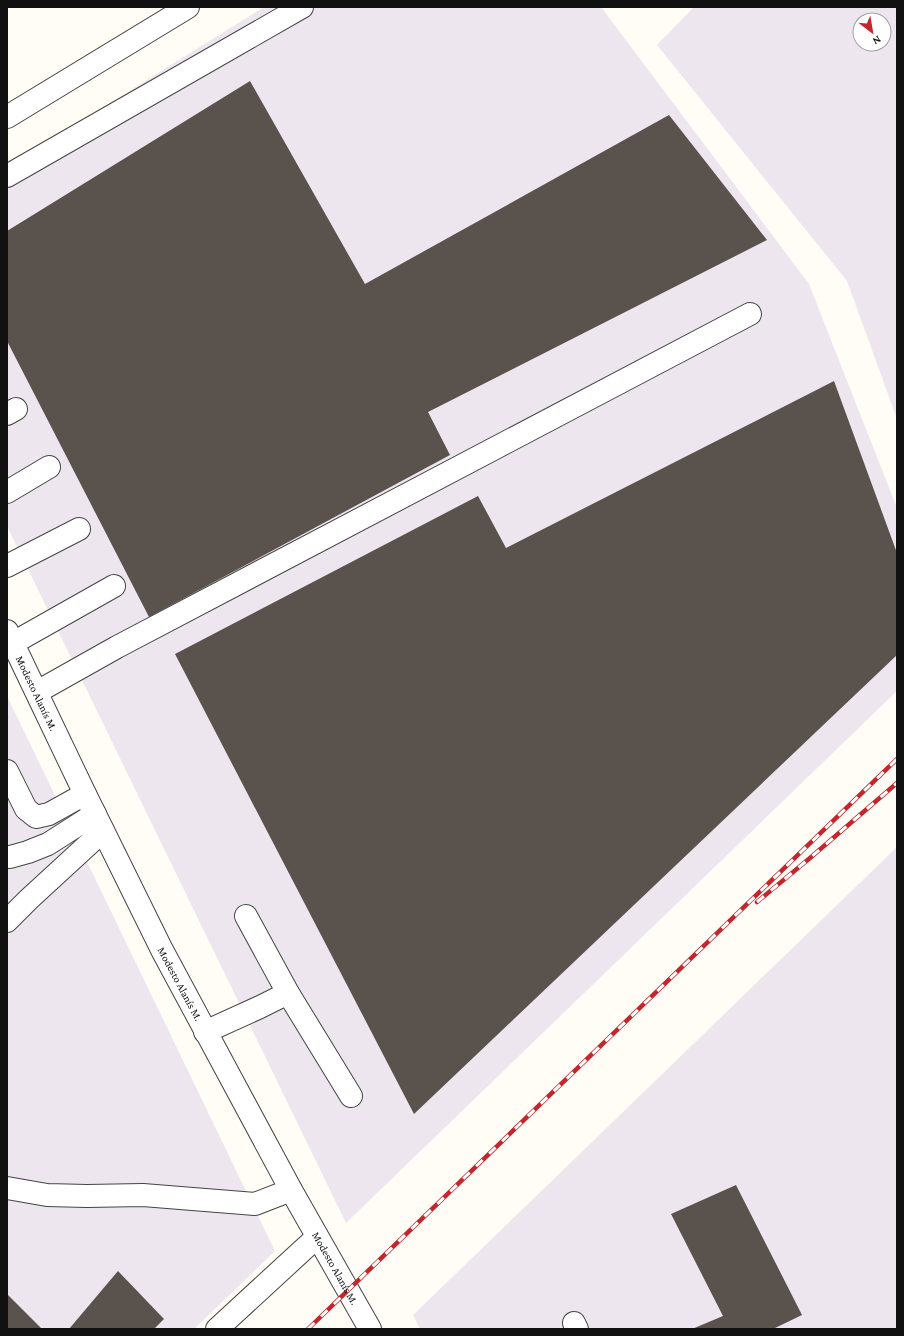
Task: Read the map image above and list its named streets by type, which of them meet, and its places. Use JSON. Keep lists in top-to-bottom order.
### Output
{
  "streets": {
    "street": ["Modesto Alanís M."]
  },
  "north": "bottom right"
}
